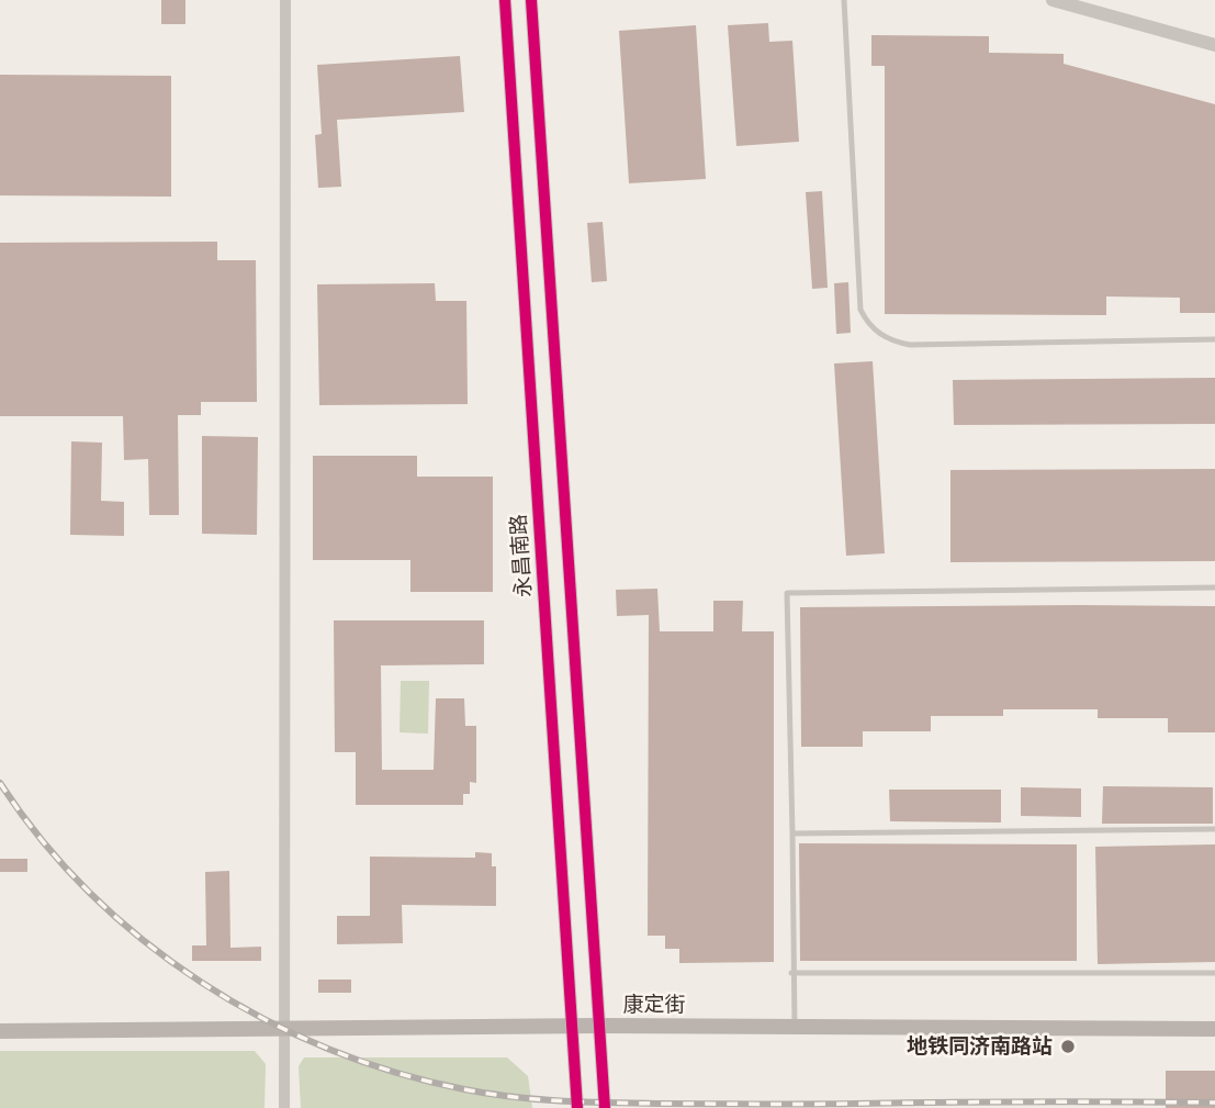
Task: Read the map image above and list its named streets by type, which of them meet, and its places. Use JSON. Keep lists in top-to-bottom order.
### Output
{
  "streets": {
    "main road": ["康定街"],
    "street": ["永昌南路"]
  },
  "crossings": [
    ["永昌南路", "康定街"]
  ],
  "places": ["地铁同济南路站"]
}
